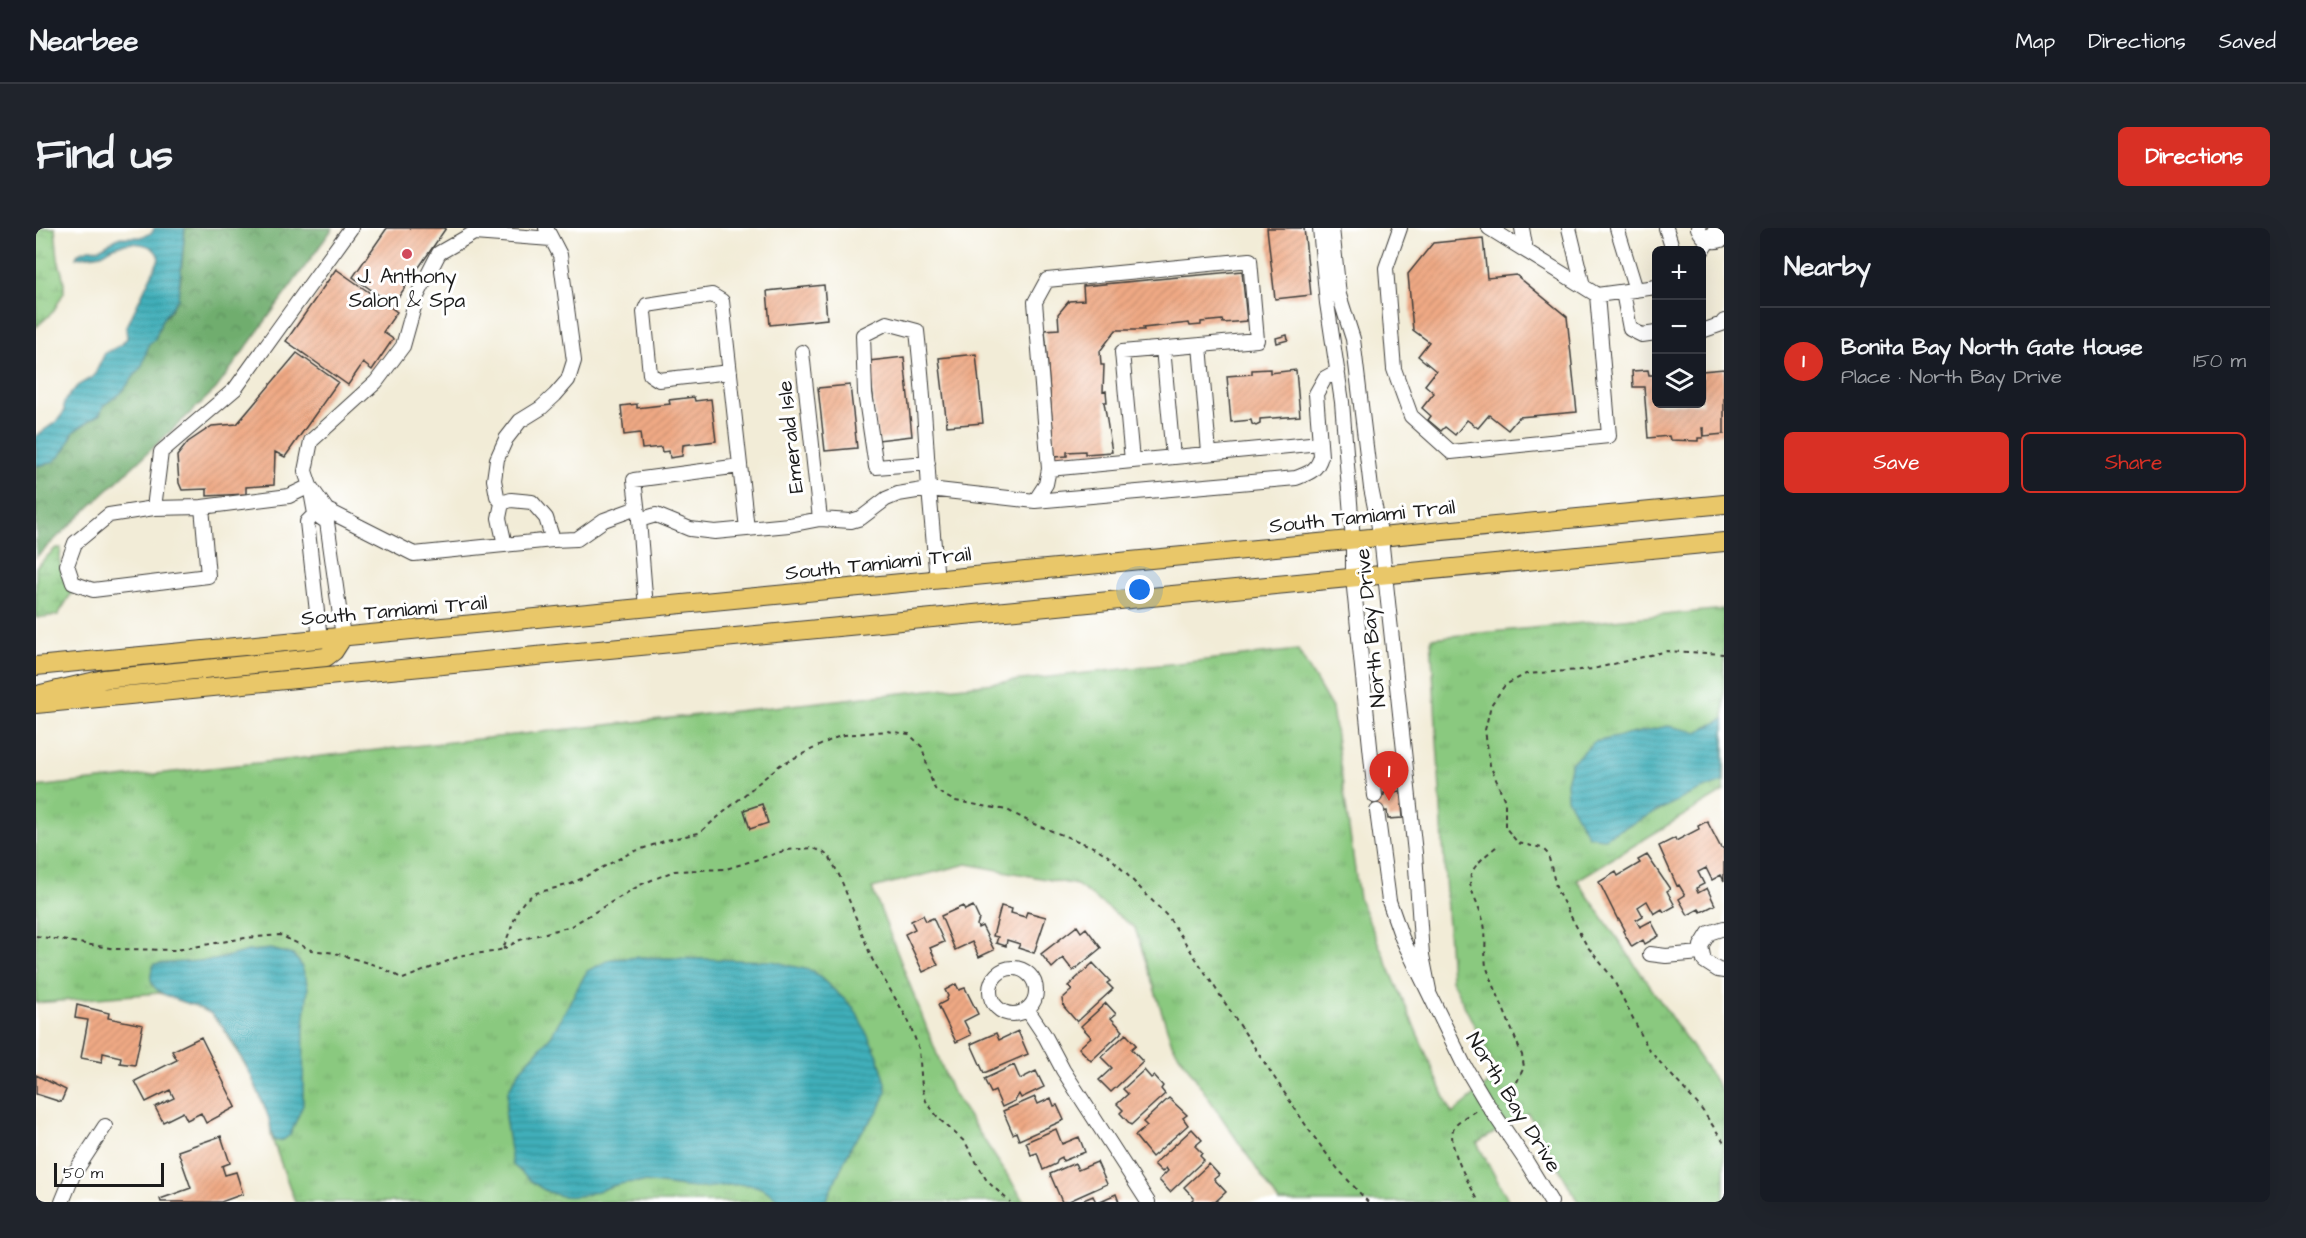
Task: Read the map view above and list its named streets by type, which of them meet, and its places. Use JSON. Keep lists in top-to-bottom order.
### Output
{
  "streets": {
    "main road": ["South Tamiami Trail"],
    "street": ["Emerald Isle", "North Bay Drive"]
  },
  "crossings": [
    ["South Tamiami Trail", "North Bay Drive"]
  ],
  "places": ["J. Anthony Salon & Spa"],
  "scale_bar": "50 m",
  "page": {
    "header": "Nearbee",
    "nav": ["Map", "Directions", "Saved"],
    "title": "Find us",
    "buttons": [
      "Directions",
      ["Save", "Share"]
    ],
    "heading": "Nearby",
    "map_buttons": ["+", "−"],
    "list": [
      {
        "mark": "1",
        "name": "Bonita Bay North Gate House",
        "note": "Place · North Bay Drive",
        "value": "150 m"
      }
    ],
    "pins": "1",
    "scale": "50 m"
  }
}
